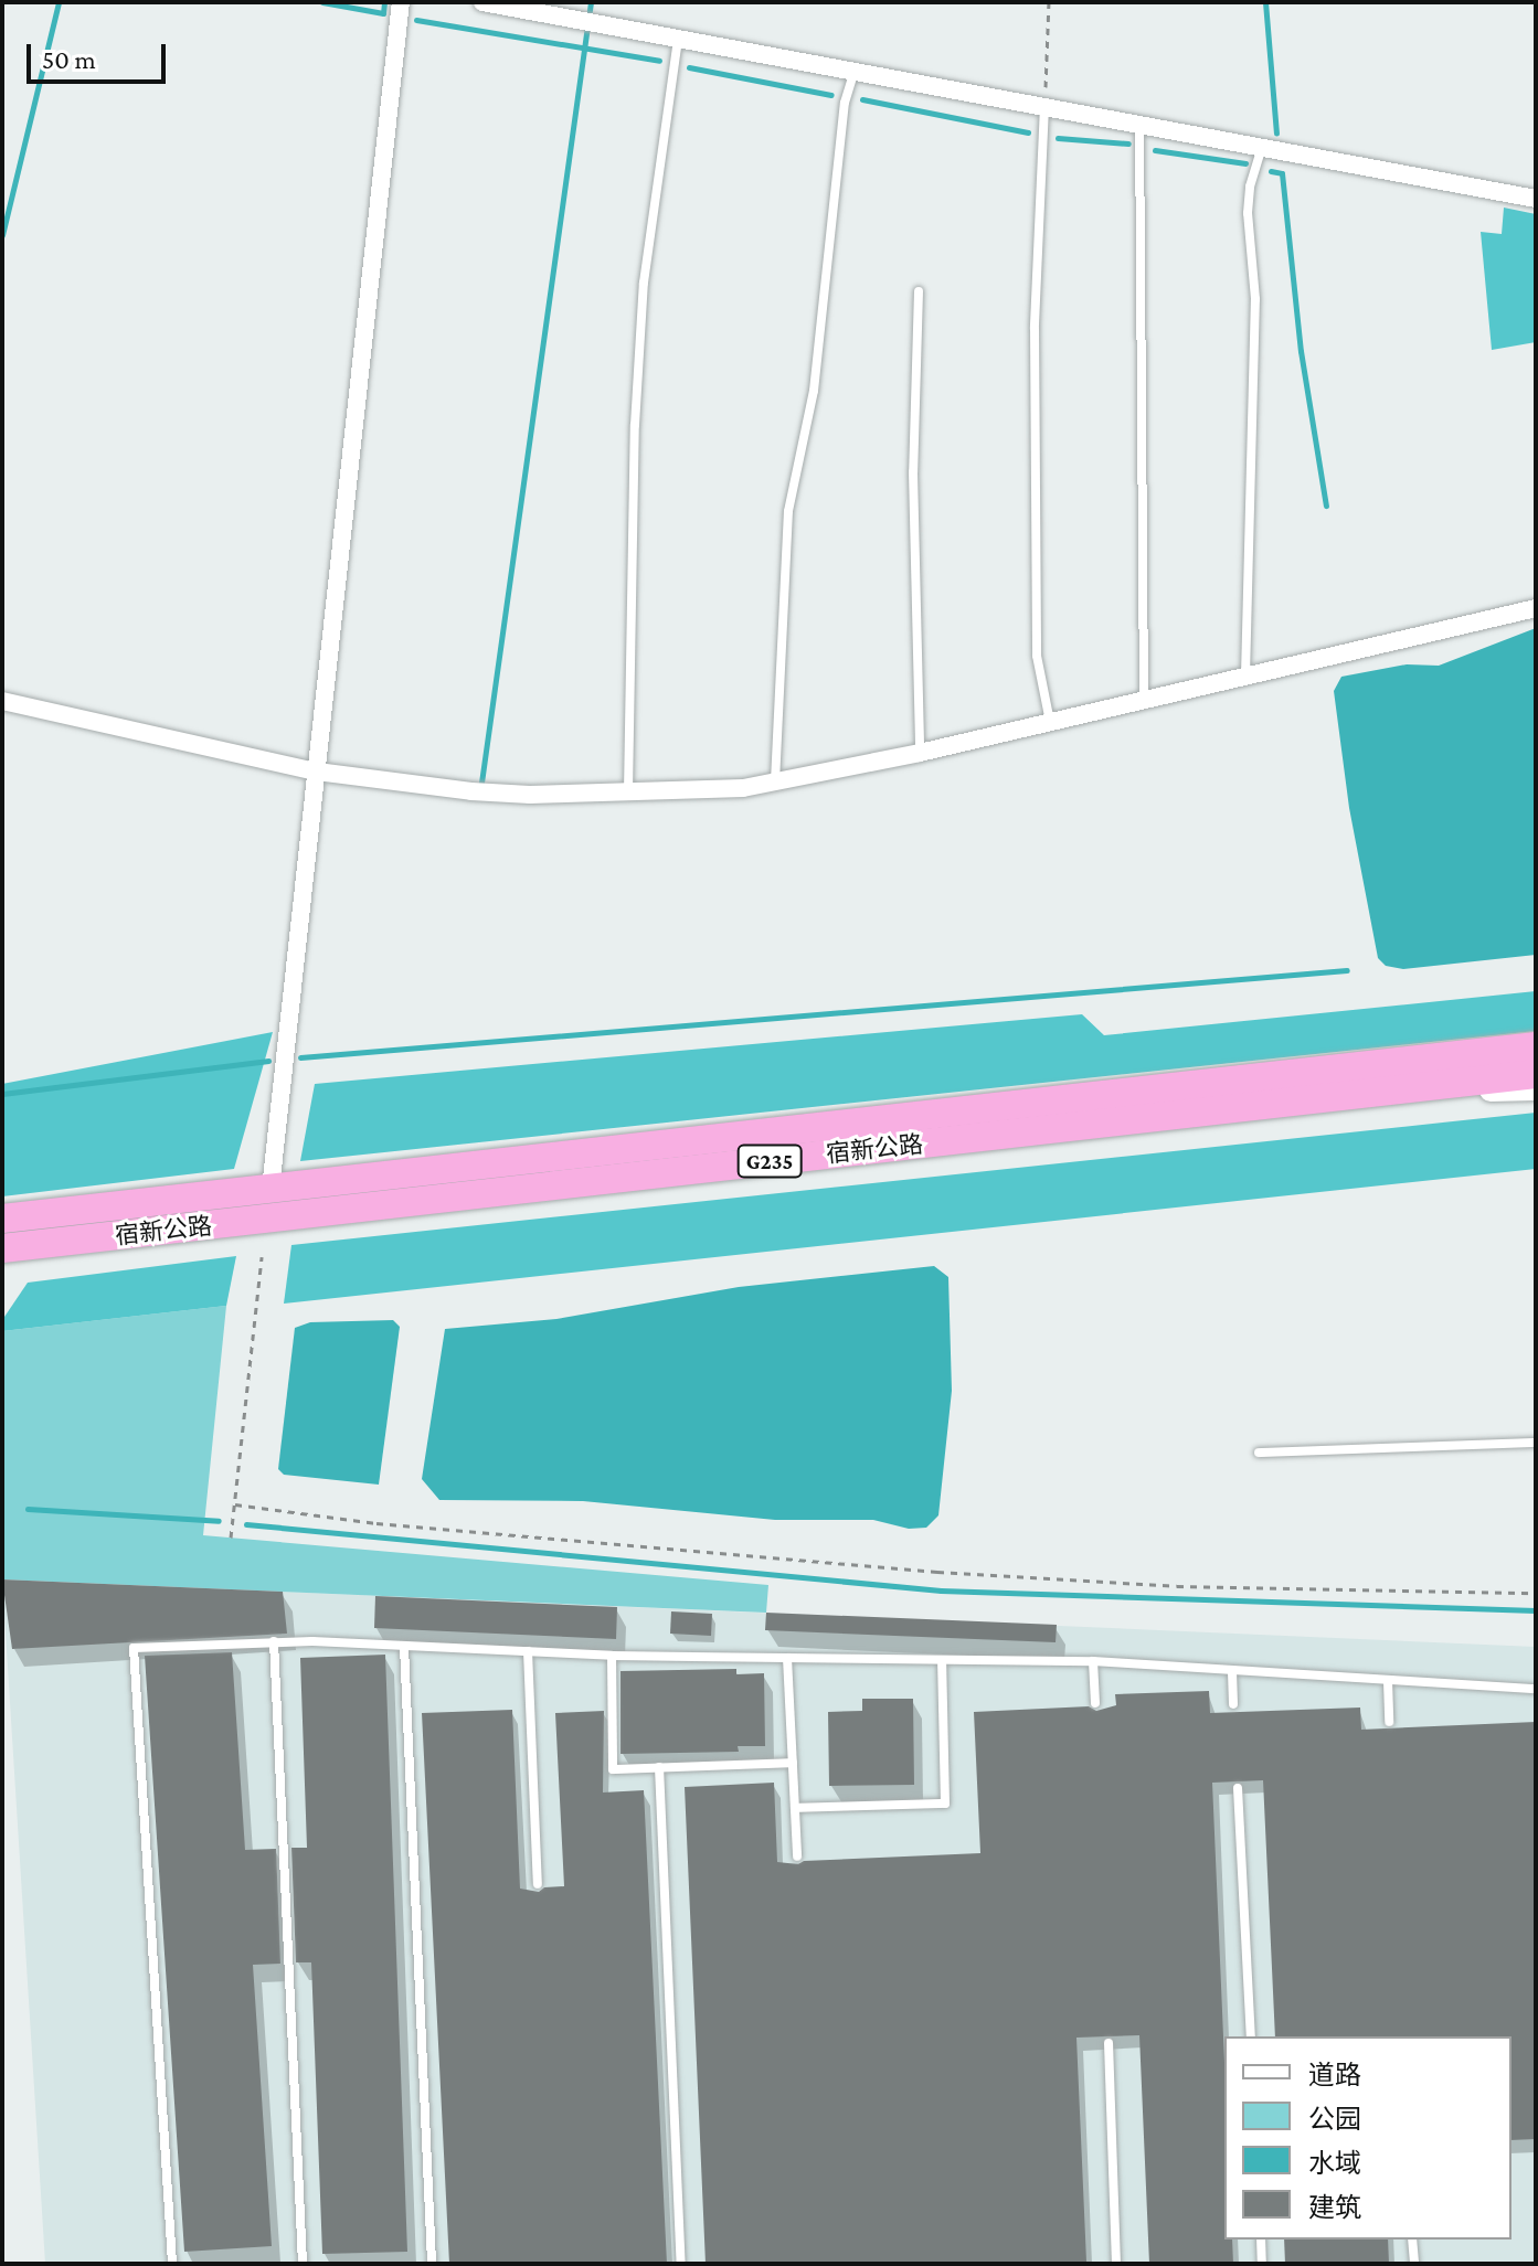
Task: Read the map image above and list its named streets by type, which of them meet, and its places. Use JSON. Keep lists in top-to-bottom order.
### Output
{
  "streets": {
    "highway": ["宿新公路", "G235"]
  },
  "legend": [
    "道路",
    "公园",
    "水域",
    "建筑"
  ],
  "scale_bar": "50 m"
}
